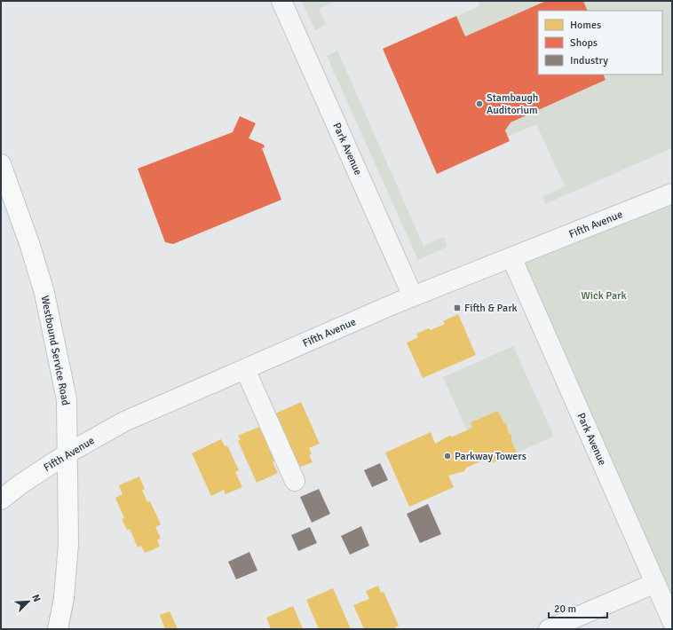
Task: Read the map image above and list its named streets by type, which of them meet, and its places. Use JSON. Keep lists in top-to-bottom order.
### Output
{
  "streets": {
    "main road": ["Fifth Avenue", "Westbound Service Road"],
    "street": ["Park Avenue"]
  },
  "crossings": [
    ["Park Avenue", "Fifth Avenue"],
    ["Fifth Avenue", "Westbound Service Road"]
  ],
  "parks": ["Wick Park"],
  "places": {
    "other": ["Stambaugh Auditorium", "Parkway Towers"],
    "transit": ["Fifth & Park"]
  },
  "legend": ["Homes", "Shops", "Industry"],
  "scale_bar": "20 m",
  "north": "top right"
}
